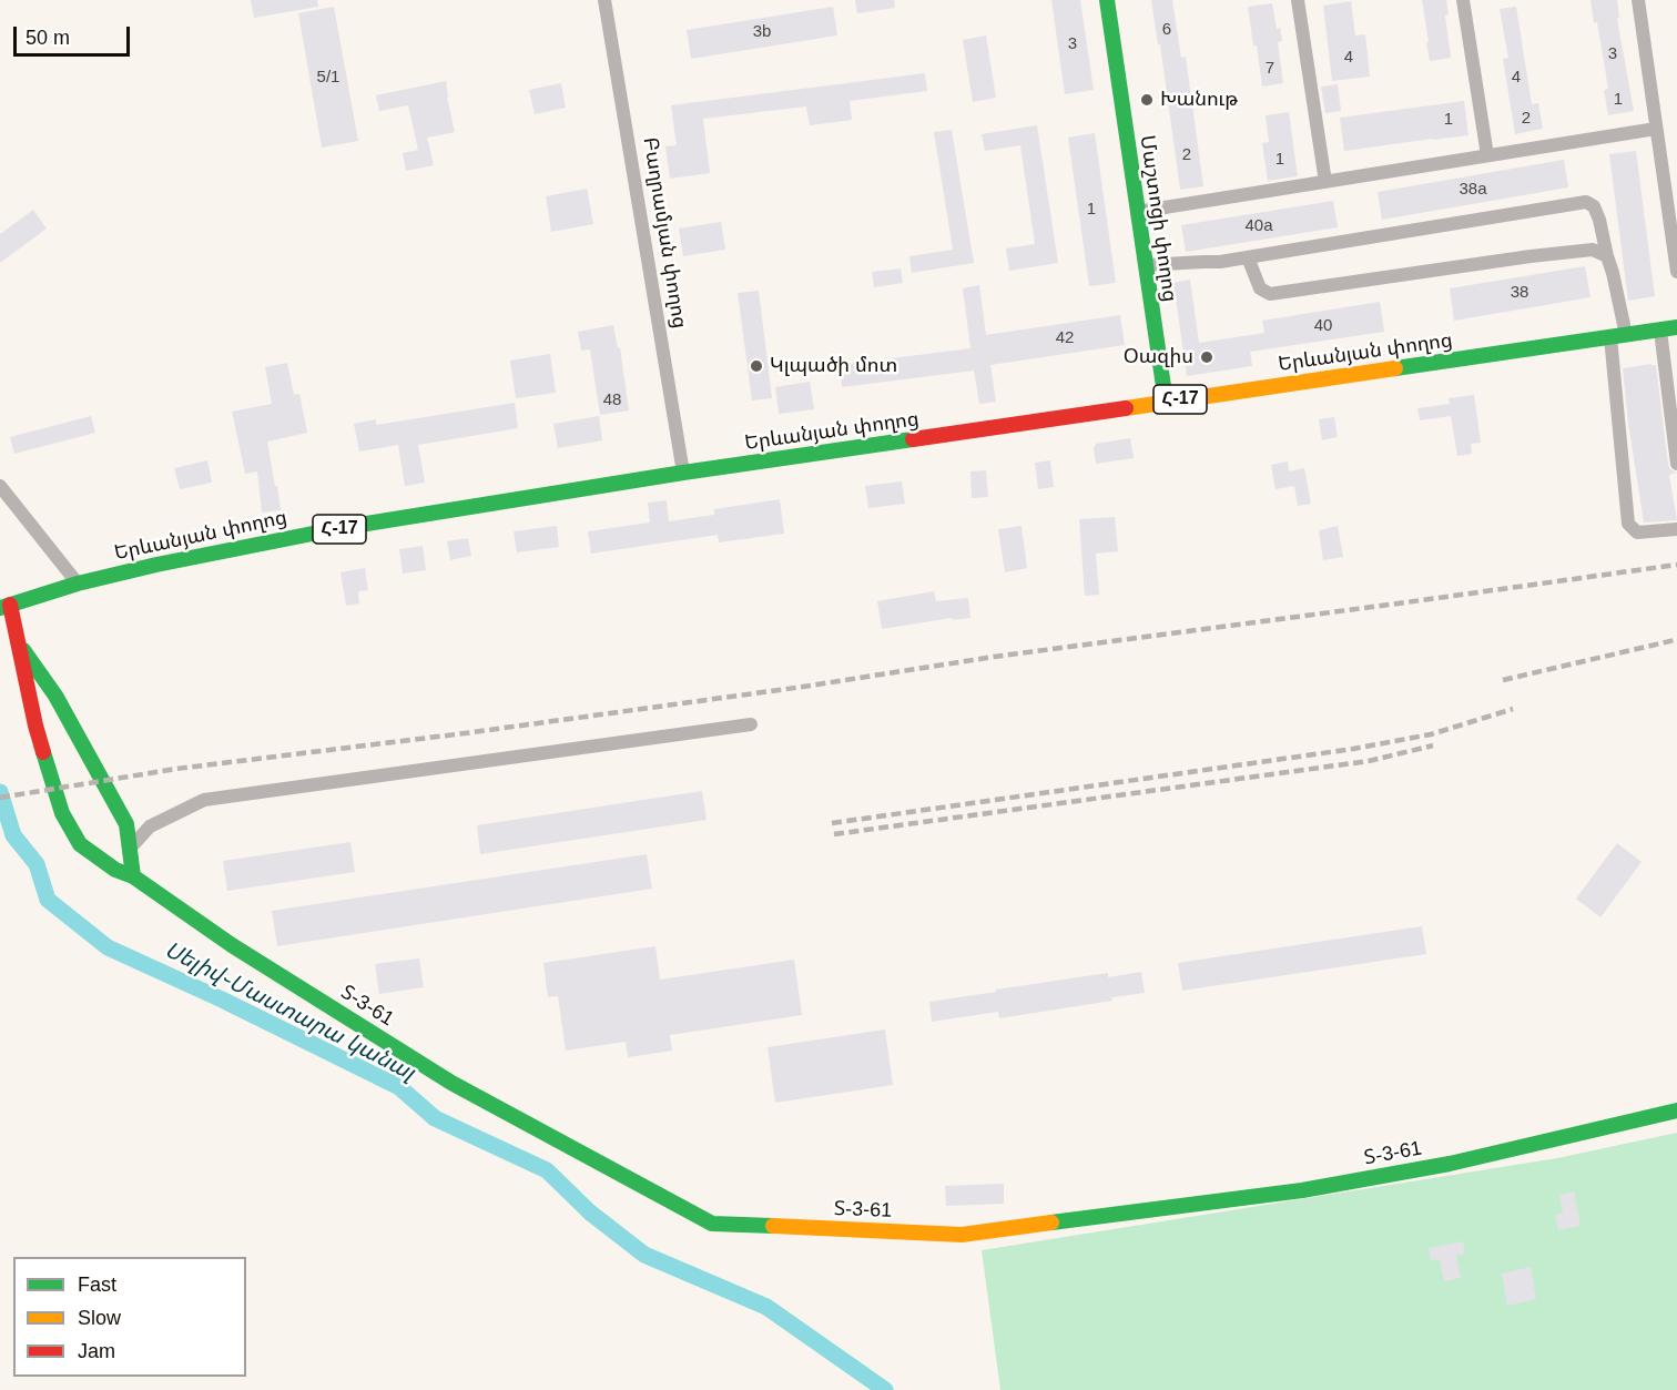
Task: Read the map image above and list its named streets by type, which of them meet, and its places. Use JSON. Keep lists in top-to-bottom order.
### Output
{
  "streets": {
    "main road": [
      "Մաշտոցի փողոց",
      "Երևանյան փողոց",
      "Հ-17",
      "Տ-3-61"
    ],
    "street": ["Բաղրամյան փողոց"]
  },
  "crossings": [
    ["Մաշտոցի փողոց", "Երևանյան փողոց"],
    ["Բաղրամյան փողոց", "Երևանյան փողոց"],
    ["Երևանյան փողոց", "Տ-3-61"]
  ],
  "water": ["Սելիվ֊Մաստարա կանալ"],
  "places": ["Խանութ", "Օազիս", "Կլպածի մոտ"],
  "house_numbers": [
    "6",
    "3b",
    "3",
    "3",
    "4",
    "7",
    "5/1",
    "4",
    "1",
    "2",
    "1",
    "2",
    "1",
    "38a",
    "1",
    "40a",
    "38",
    "40",
    "42",
    "48"
  ],
  "legend": ["Fast", "Slow", "Jam"],
  "scale_bar": "50 m"
}
